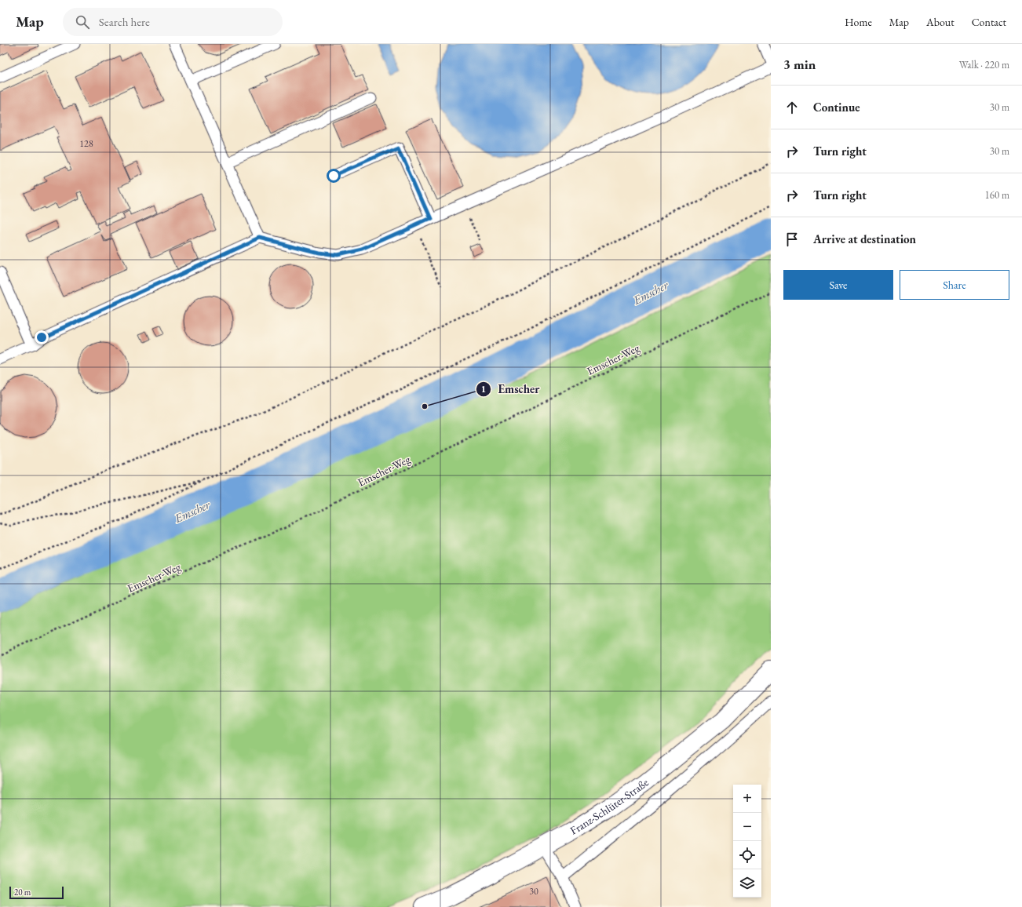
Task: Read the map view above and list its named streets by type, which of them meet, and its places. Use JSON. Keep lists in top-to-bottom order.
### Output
{
  "streets": {
    "street": ["Franz-Schlüter-Straße"],
    "path": ["Emscher-Weg"]
  },
  "water": ["Emscher"],
  "places": ["Emscher"],
  "house_numbers": ["128", "30"],
  "scale_bar": "20 m",
  "page": {
    "header": "Map",
    "search": "Search here",
    "nav": [
      "Home",
      "Map",
      "About",
      "Contact"
    ],
    "heading": ["3 min", "Walk · 220 m"],
    "list": [
      ["Continue", "30 m"],
      ["Turn right", "30 m"],
      ["Turn right", "160 m"],
      "Arrive at destination"
    ],
    "buttons": ["Save", "Share"],
    "map_buttons": ["+", "−"],
    "scale": "20 m"
  }
}
